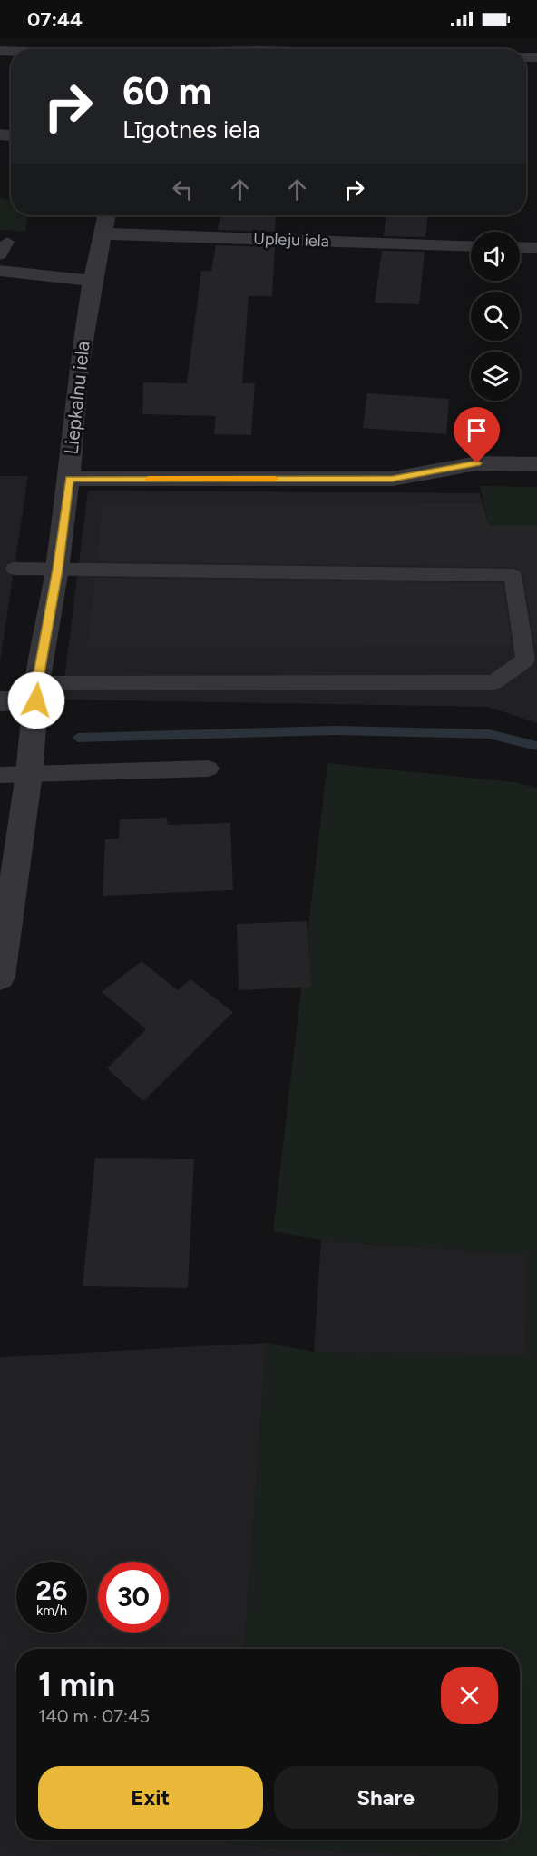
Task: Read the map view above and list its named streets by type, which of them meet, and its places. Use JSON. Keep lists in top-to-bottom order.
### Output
{
  "streets": {
    "street": ["Upleju iela", "Liepkalnu iela"]
  },
  "crossings": [
    ["Upleju iela", "Liepkalnu iela"]
  ],
  "page": {
    "status": "07:44",
    "turn": ["60 m", "Līgotnes iela"],
    "speed": "26 km/h",
    "limit": "30",
    "heading": ["1 min", "140 m · 07:45"],
    "buttons": ["Exit", "Share"]
  }
}
